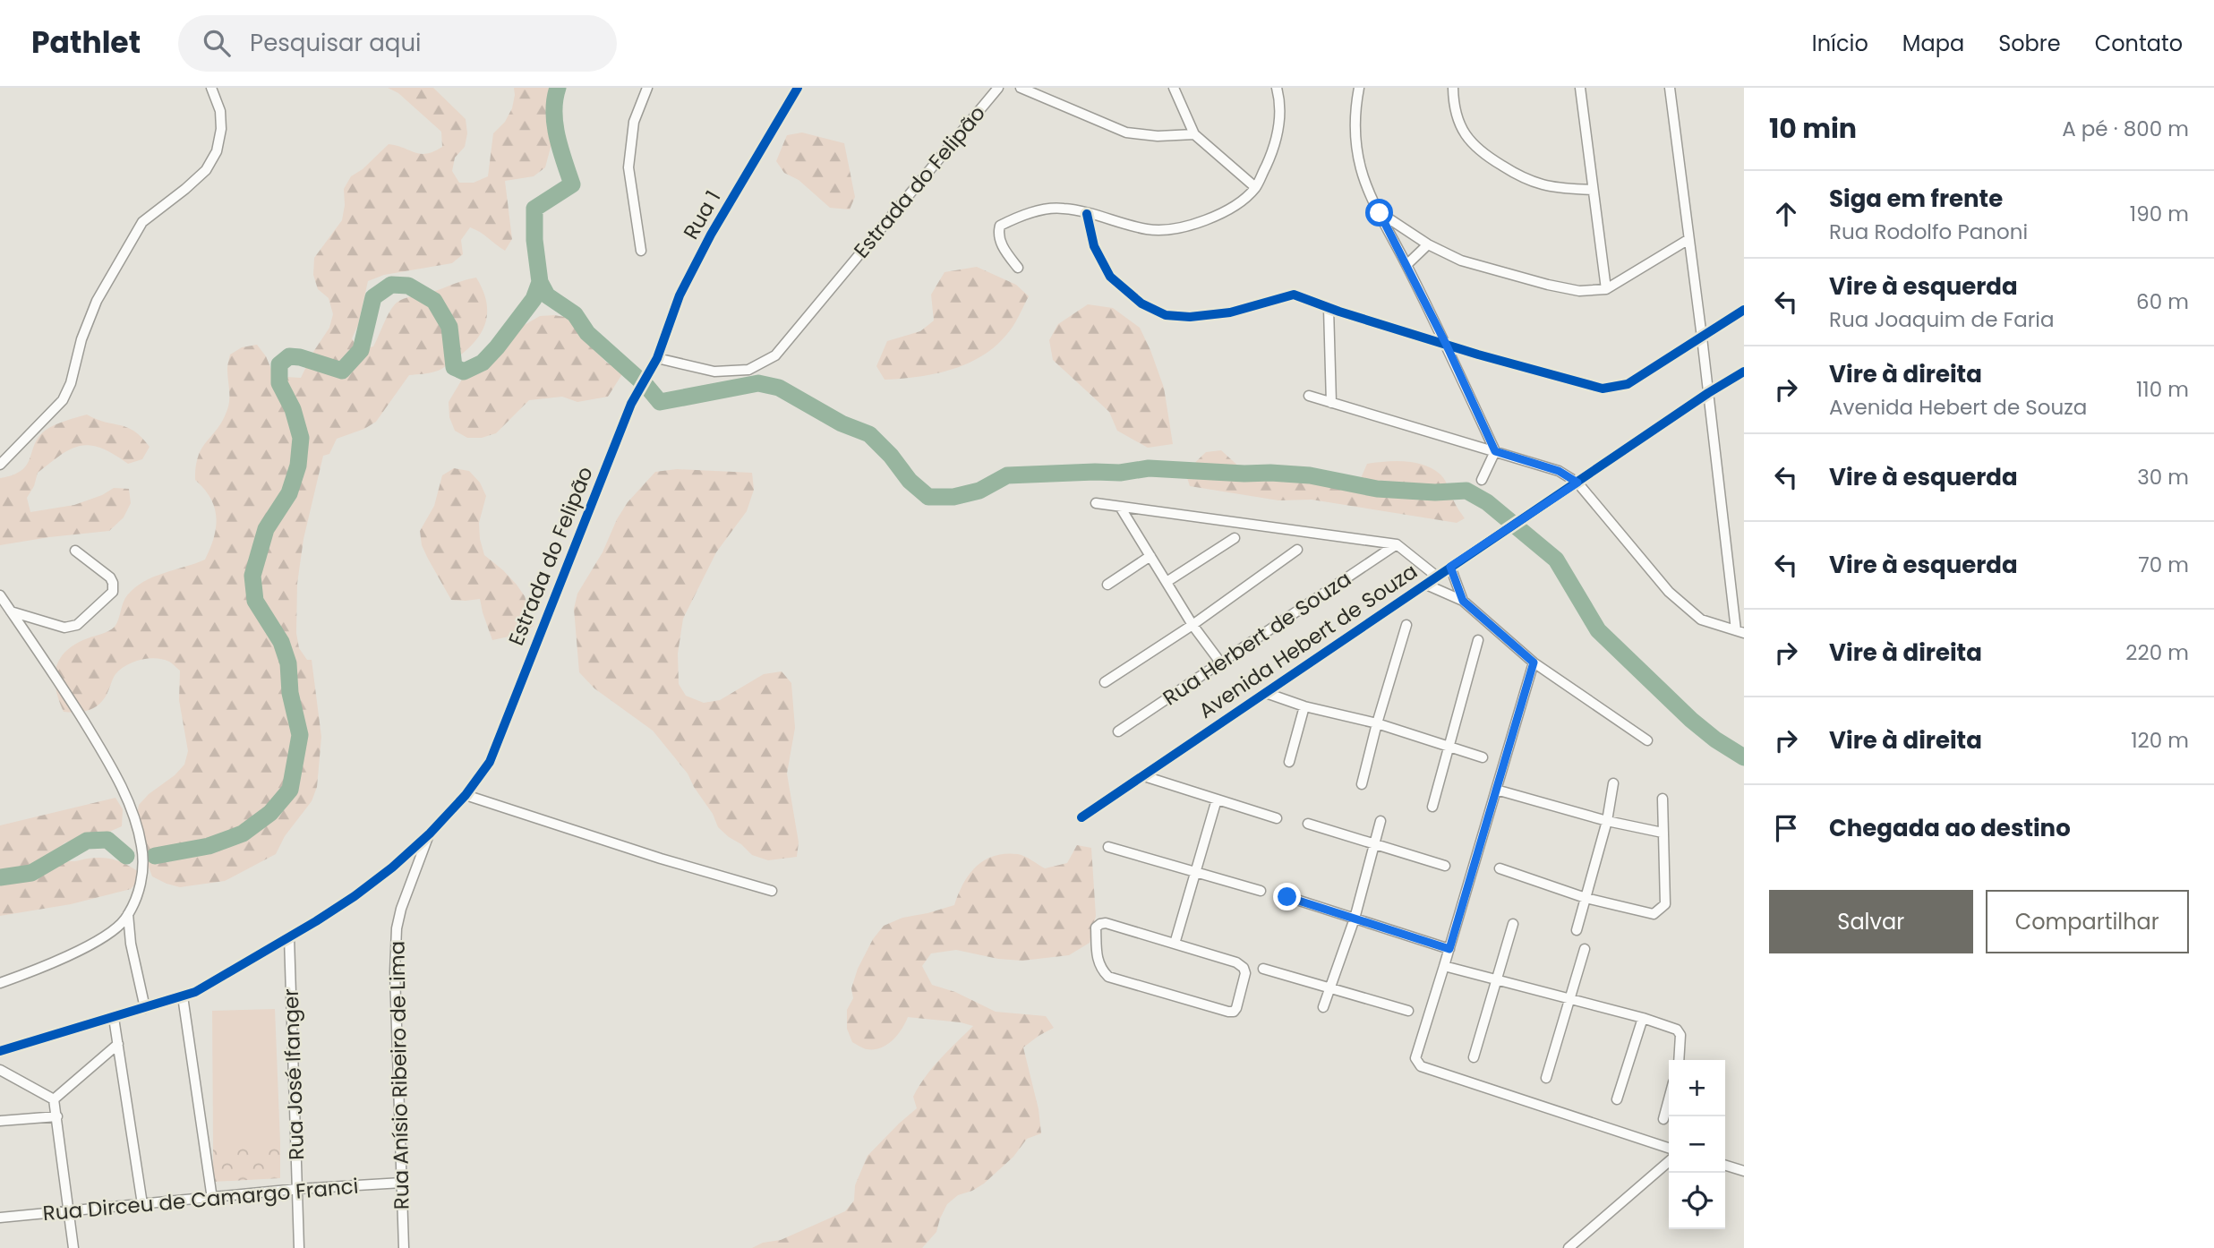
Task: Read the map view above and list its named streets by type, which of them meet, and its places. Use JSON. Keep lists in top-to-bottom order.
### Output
{
  "streets": {
    "street": [
      "Estrada do Felipão",
      "Rua 1",
      "Rua Herbert de Souza",
      "Avenida Hebert de Souza",
      "Rua José Ifanger",
      "Rua Anísio Ribeiro de Lima",
      "Rua Dirceu de Camargo Franci"
    ]
  },
  "crossings": [
    ["Estrada do Felipão", "Rua 1"],
    ["Estrada do Felipão", "Rua Anísio Ribeiro de Lima"],
    ["Rua José Ifanger", "Rua Dirceu de Camargo Franci"],
    ["Rua Anísio Ribeiro de Lima", "Rua Dirceu de Camargo Franci"]
  ],
  "page": {
    "header": "Pathlet",
    "search": "Pesquisar aqui",
    "nav": [
      "Início",
      "Mapa",
      "Sobre",
      "Contato"
    ],
    "heading": ["10 min", "A pé · 800 m"],
    "list": [
      ["Siga em frente", "Rua Rodolfo Panoni", "190 m"],
      ["Vire à esquerda", "Rua Joaquim de Faria", "60 m"],
      ["Vire à direita", "Avenida Hebert de Souza", "110 m"],
      ["Vire à esquerda", "30 m"],
      ["Vire à esquerda", "70 m"],
      ["Vire à direita", "220 m"],
      ["Vire à direita", "120 m"],
      "Chegada ao destino"
    ],
    "buttons": ["Salvar", "Compartilhar"],
    "map_buttons": ["+", "−"]
  }
}
